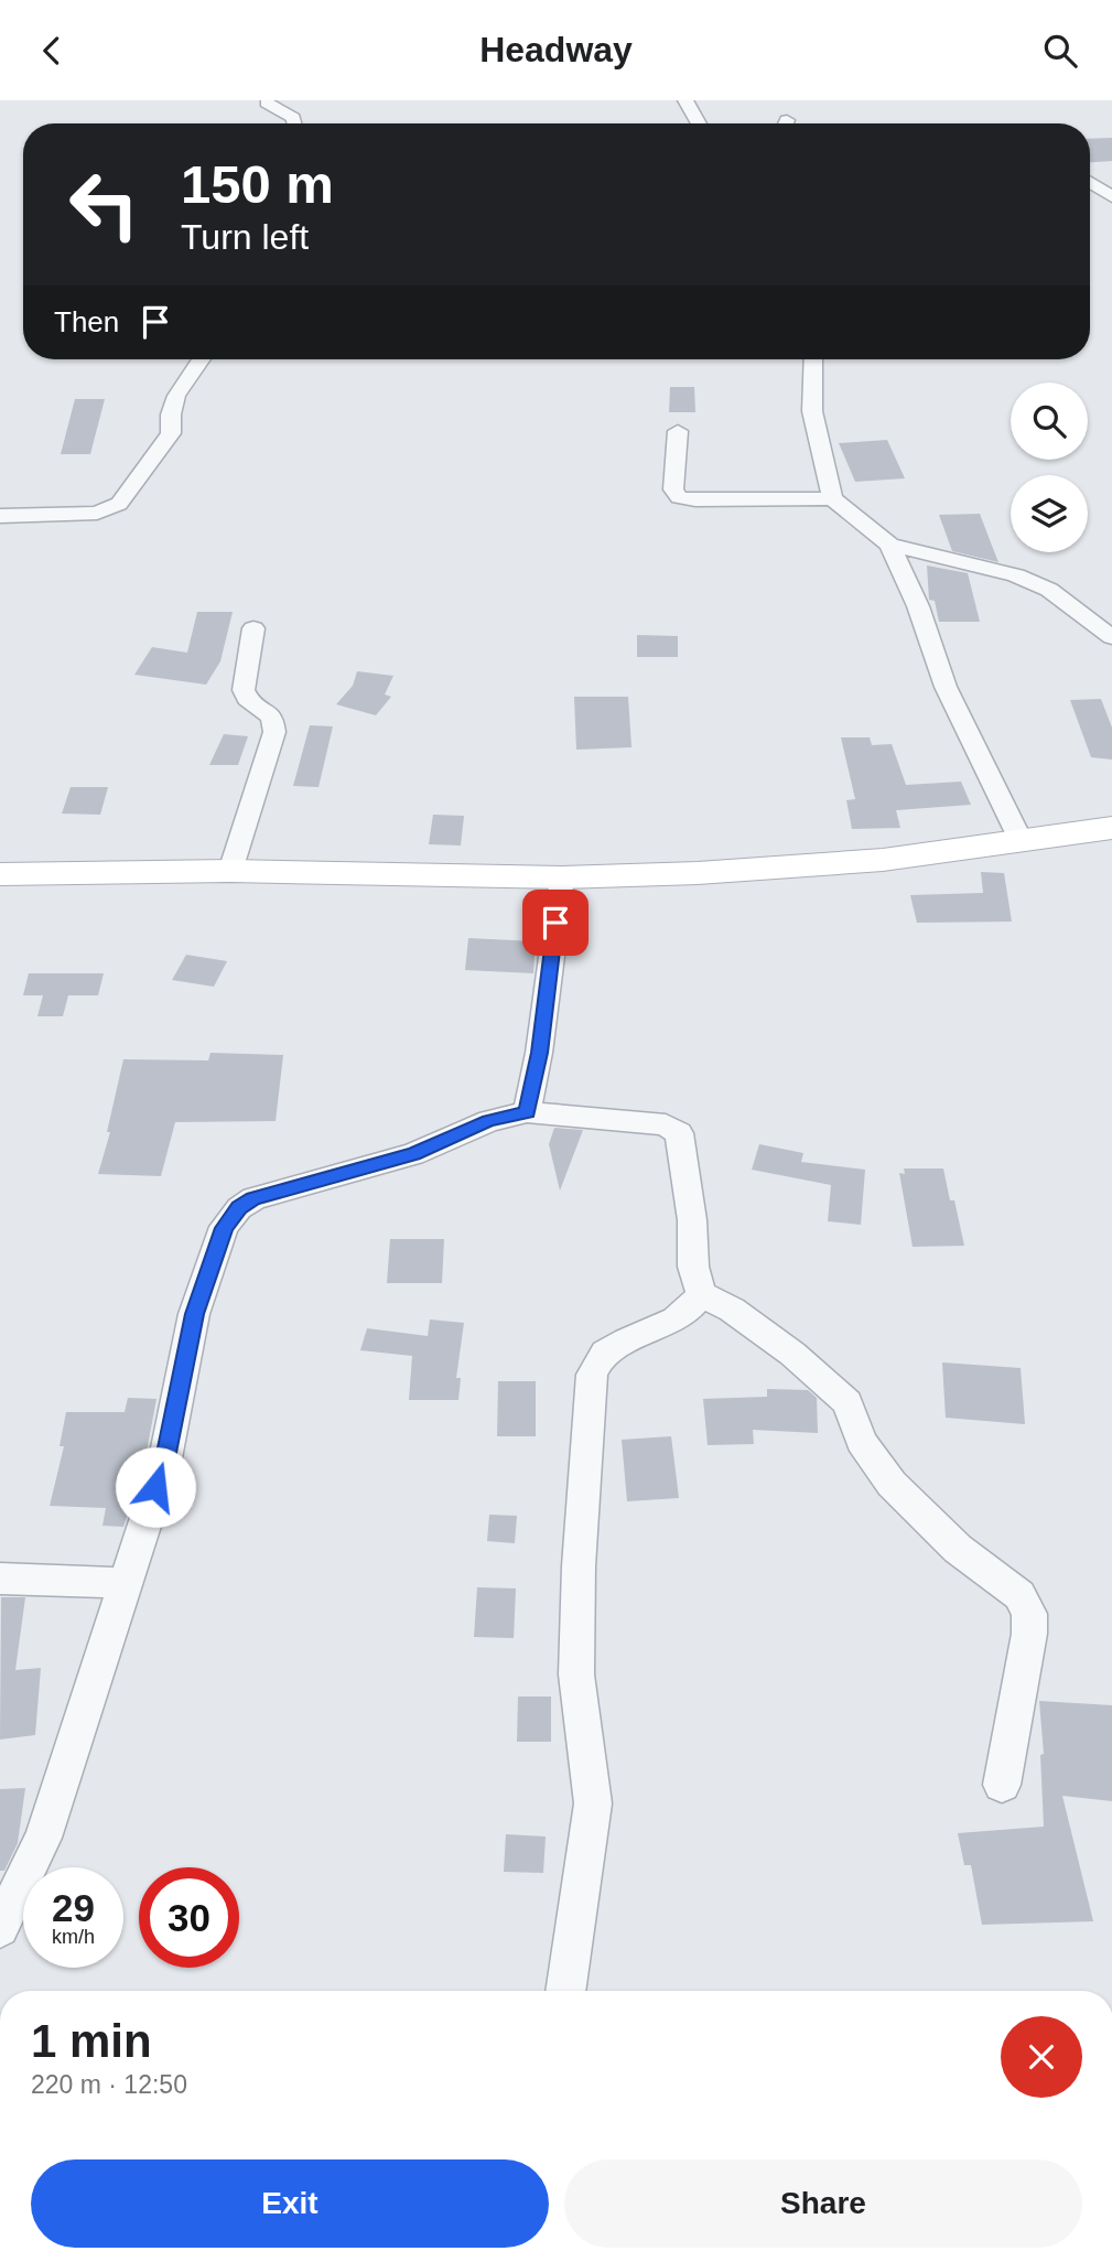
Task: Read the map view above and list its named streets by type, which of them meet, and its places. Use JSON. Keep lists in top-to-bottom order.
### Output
{
  "page": {
    "header": "Headway",
    "turn": ["150 m", "Turn left"],
    "then": "Then",
    "speed": "29 km/h",
    "limit": "30",
    "heading": ["1 min", "220 m · 12:50"],
    "buttons": ["Exit", "Share"]
  }
}
